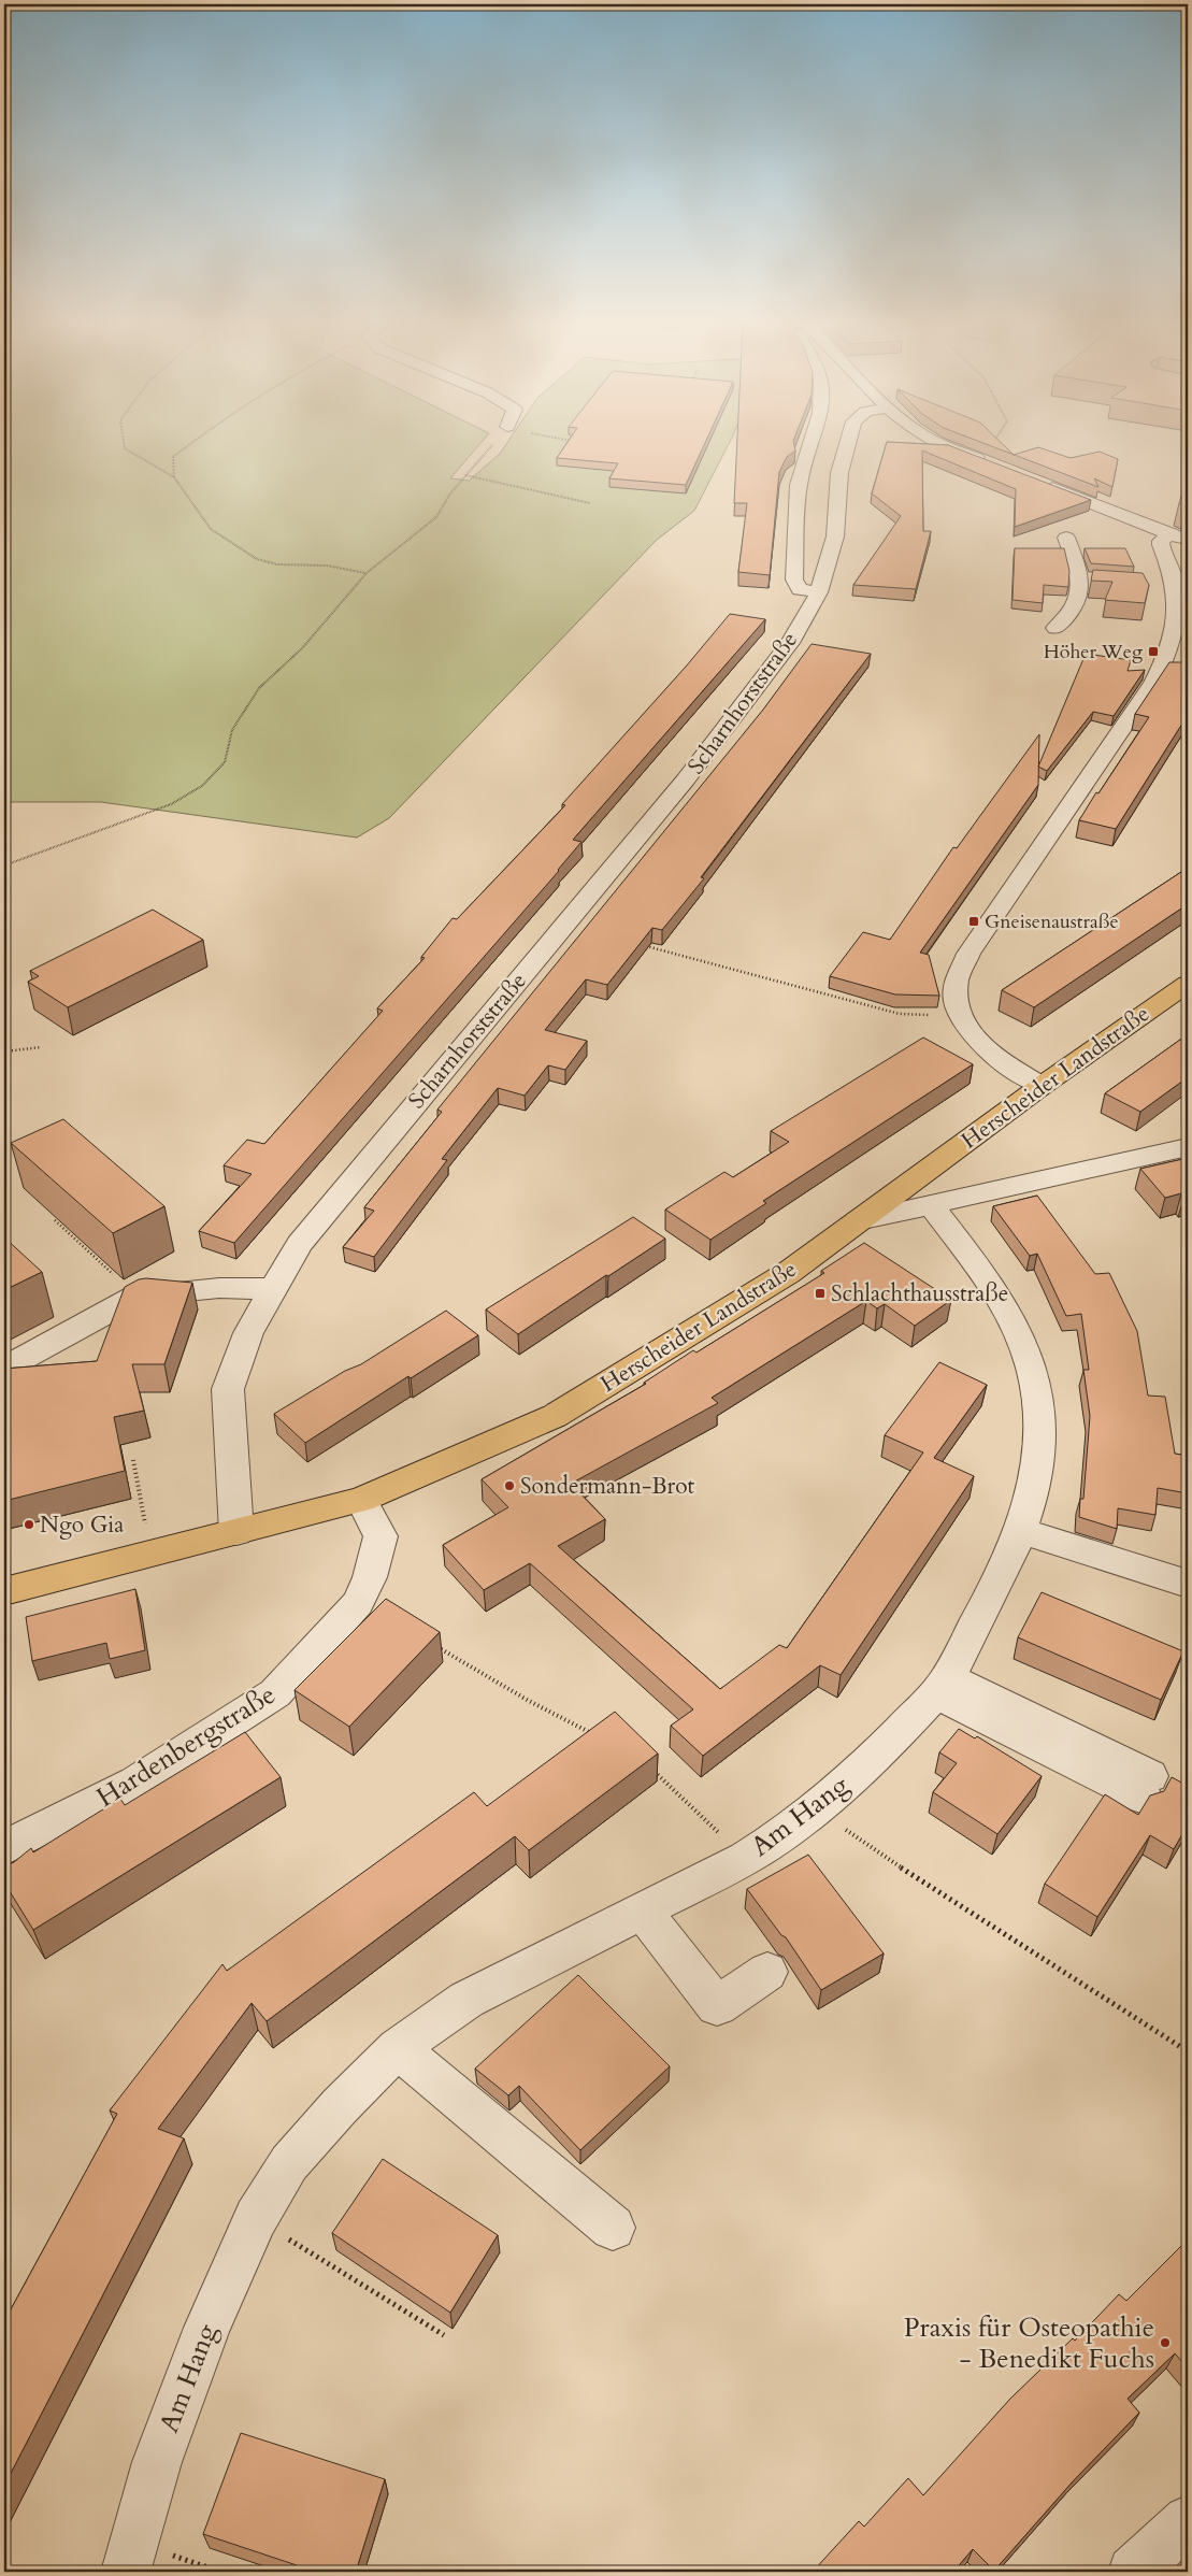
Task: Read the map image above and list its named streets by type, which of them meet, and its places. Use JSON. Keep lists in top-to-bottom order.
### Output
{
  "streets": {
    "main road": ["Herscheider Landstraße"],
    "street": ["Scharnhorststraße", "Hardenbergstraße", "Am Hang"]
  },
  "crossings": [
    ["Scharnhorststraße", "Herscheider Landstraße"],
    ["Herscheider Landstraße", "Hardenbergstraße"]
  ],
  "places": {
    "transit": ["Höher Weg", "Gneisenaustraße", "Schlachthausstraße"],
    "other": ["Sondermann-Brot", "Ngo Gia", "Praxis für Osteopathie - Benedikt Fuchs"]
  }
}
